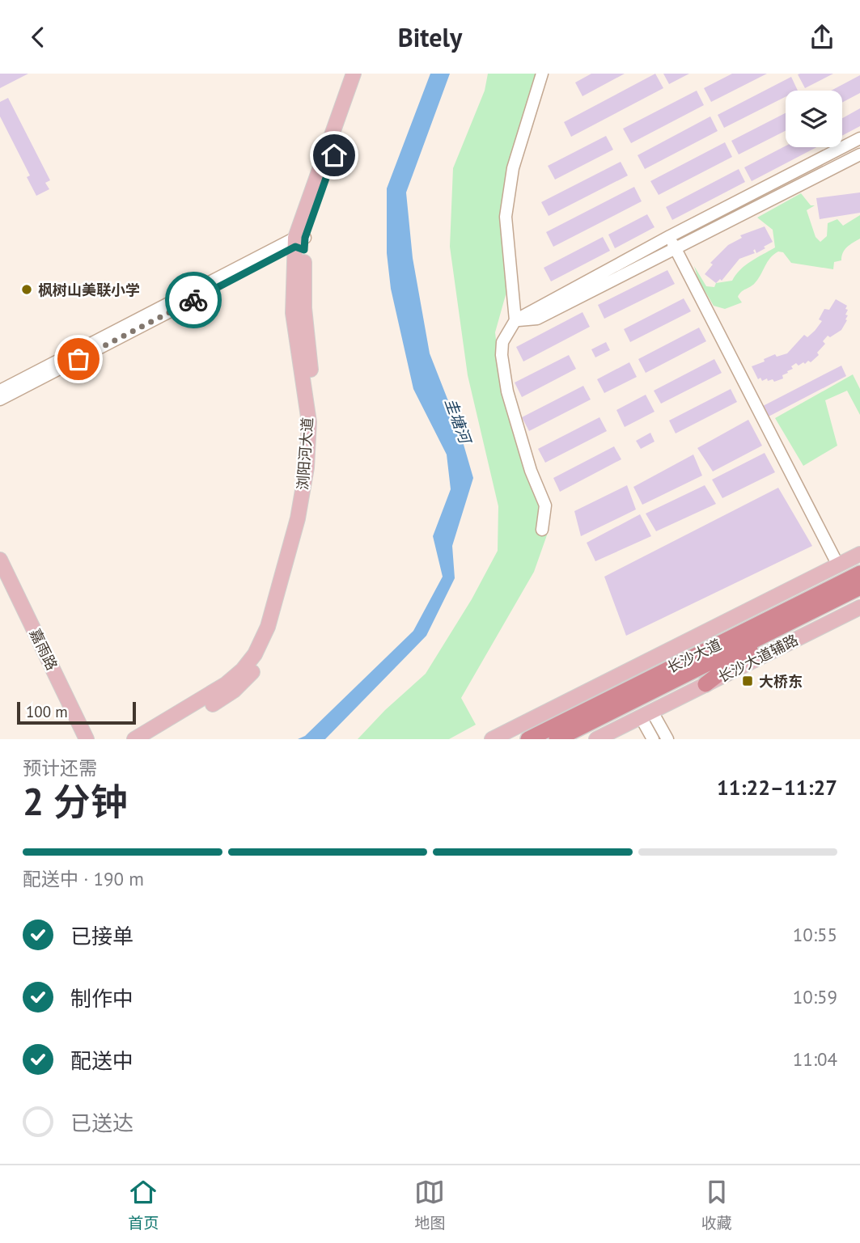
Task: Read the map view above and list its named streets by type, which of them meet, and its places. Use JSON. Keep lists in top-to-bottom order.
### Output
{
  "streets": {
    "highway": ["长沙大道"],
    "main road": ["浏阳河大道", "嘉雨路", "长沙大道辅路"]
  },
  "water": ["圭塘河"],
  "places": {
    "other": ["枫树山美联小学"],
    "transit": ["大桥东"]
  },
  "scale_bar": "100 m",
  "page": {
    "header": "Bitely",
    "scale": "100 m",
    "heading": ["2 分钟", "预计还需", "11:22–11:27"],
    "bar": "配送中 · 190 m",
    "list": [
      ["已接单", "10:55"],
      ["制作中", "10:59"],
      ["配送中", "11:04"],
      "已送达"
    ],
    "tabs": ["首页", "地图", "收藏"]
  }
}
